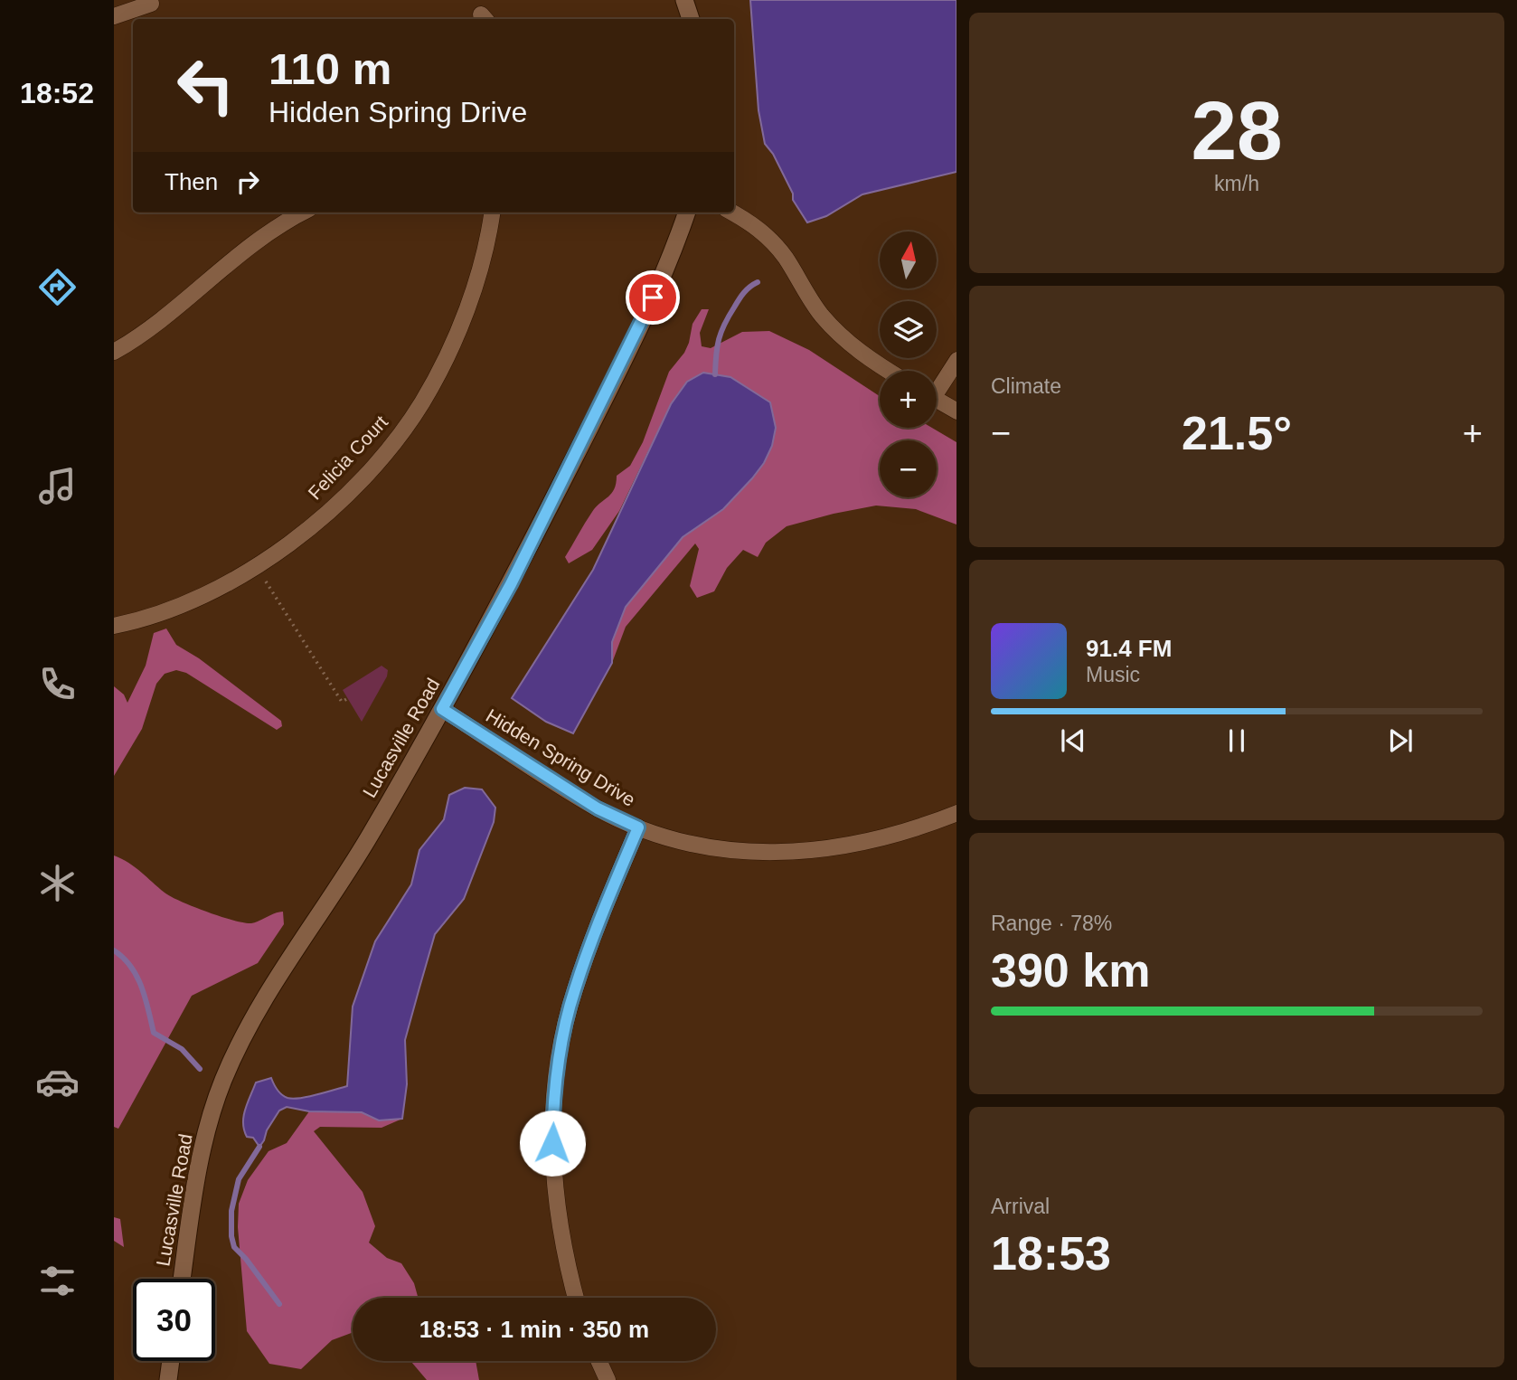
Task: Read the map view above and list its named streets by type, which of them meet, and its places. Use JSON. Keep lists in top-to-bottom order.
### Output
{
  "streets": {
    "street": ["Felicia Court", "Lucasville Road", "Hidden Spring Drive"]
  },
  "crossings": [
    ["Lucasville Road", "Hidden Spring Drive"]
  ],
  "north": "top",
  "page": {
    "tabs": "18:52",
    "tile": [
      ["28", "km/h"],
      "Climate",
      ["Range · 78%", "390 km"],
      ["Arrival", "18:53"]
    ],
    "turn": ["110 m", "Hidden Spring Drive"],
    "then": "Then",
    "map_buttons": ["+", "−"],
    "heat": ["−", "21.5°", "+"],
    "song": ["91.4 FM", "Music"],
    "limit": "30",
    "trip": "18:53 · 1 min · 350 m"
  }
}
